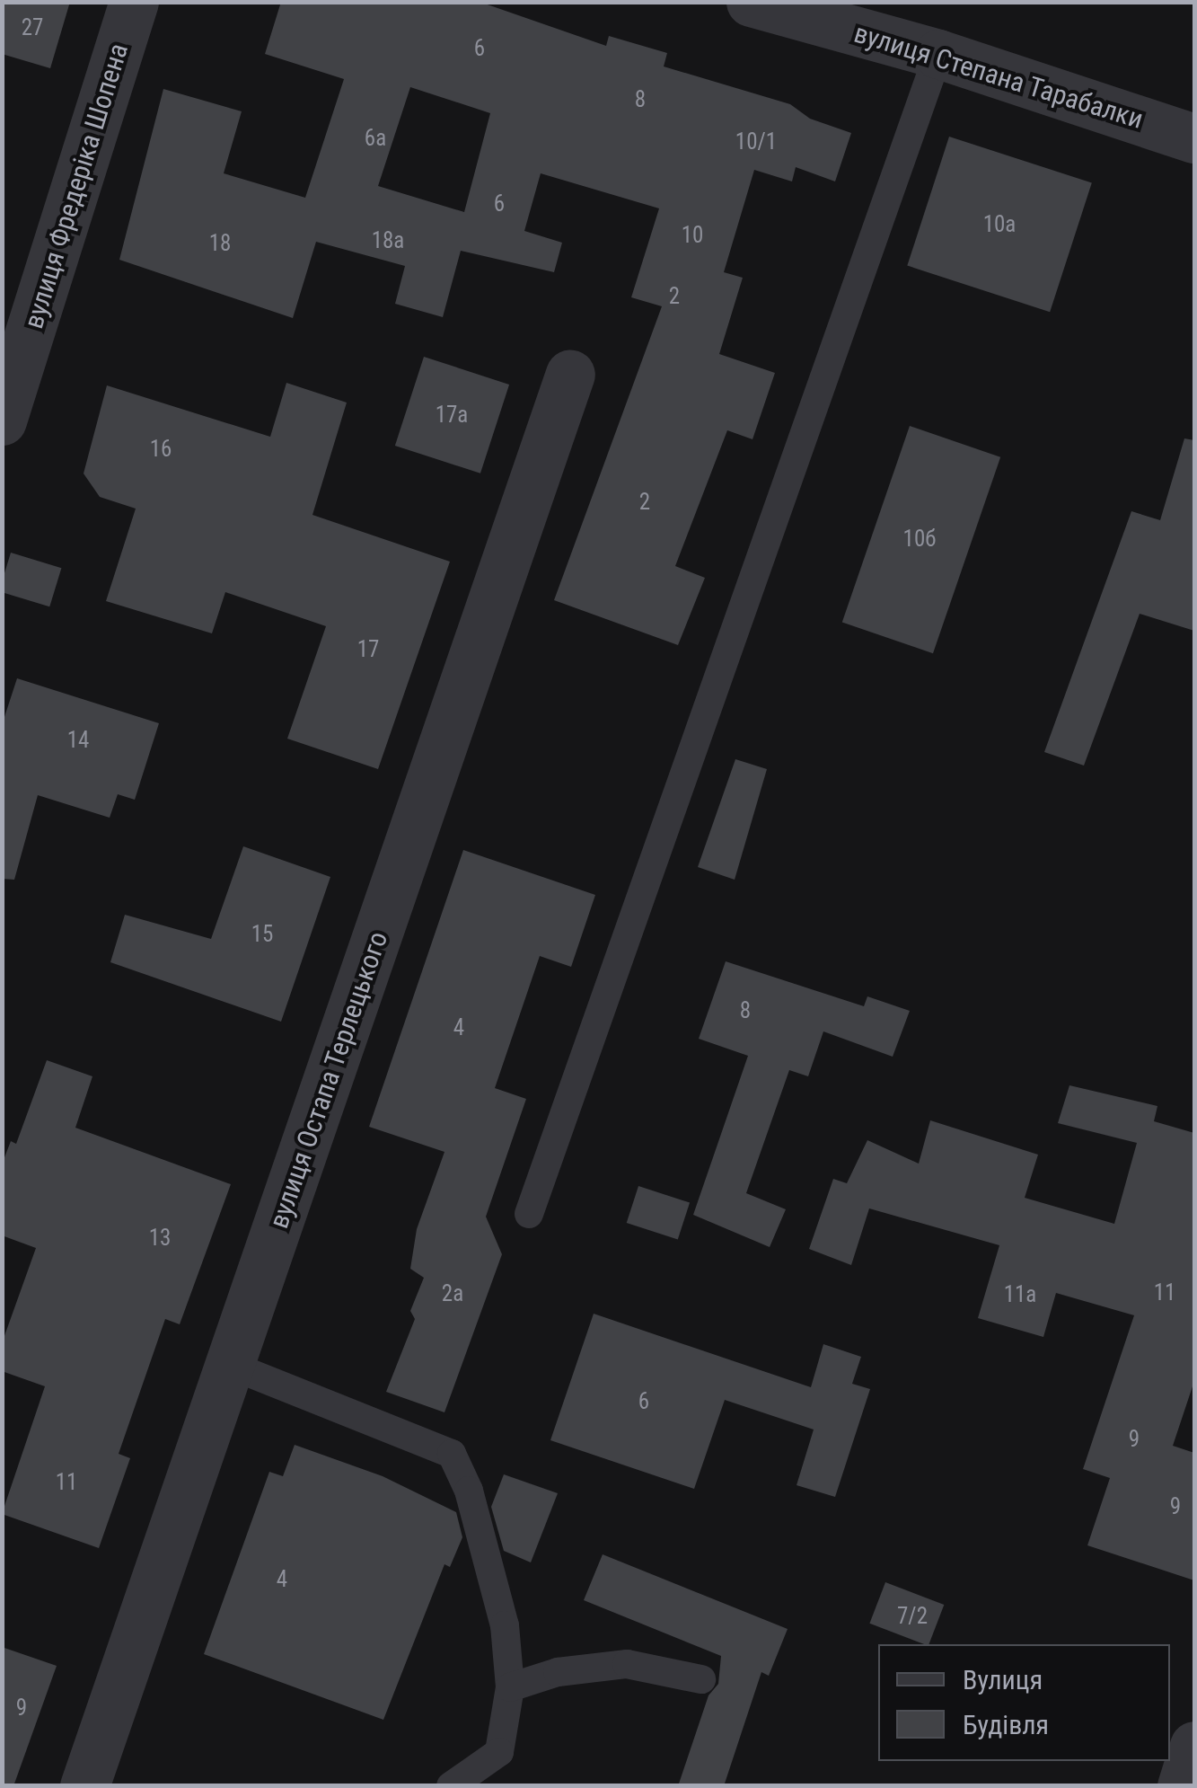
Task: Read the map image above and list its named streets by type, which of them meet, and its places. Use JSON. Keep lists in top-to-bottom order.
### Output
{
  "streets": {
    "street": ["вулиця Степана Тарабалки", "вулиця Фредеріка Шопена", "вулиця Остапа Терлецького"]
  },
  "house_numbers": [
    "27",
    "6",
    "8",
    "6а",
    "10/1",
    "6",
    "10а",
    "10",
    "18а",
    "18",
    "2",
    "17а",
    "16",
    "2",
    "10б",
    "17",
    "14",
    "15",
    "8",
    "4",
    "13",
    "11",
    "2а",
    "11а",
    "6",
    "9",
    "11",
    "9",
    "4",
    "7/2",
    "9"
  ],
  "legend": ["Вулиця", "Будівля"]
}
